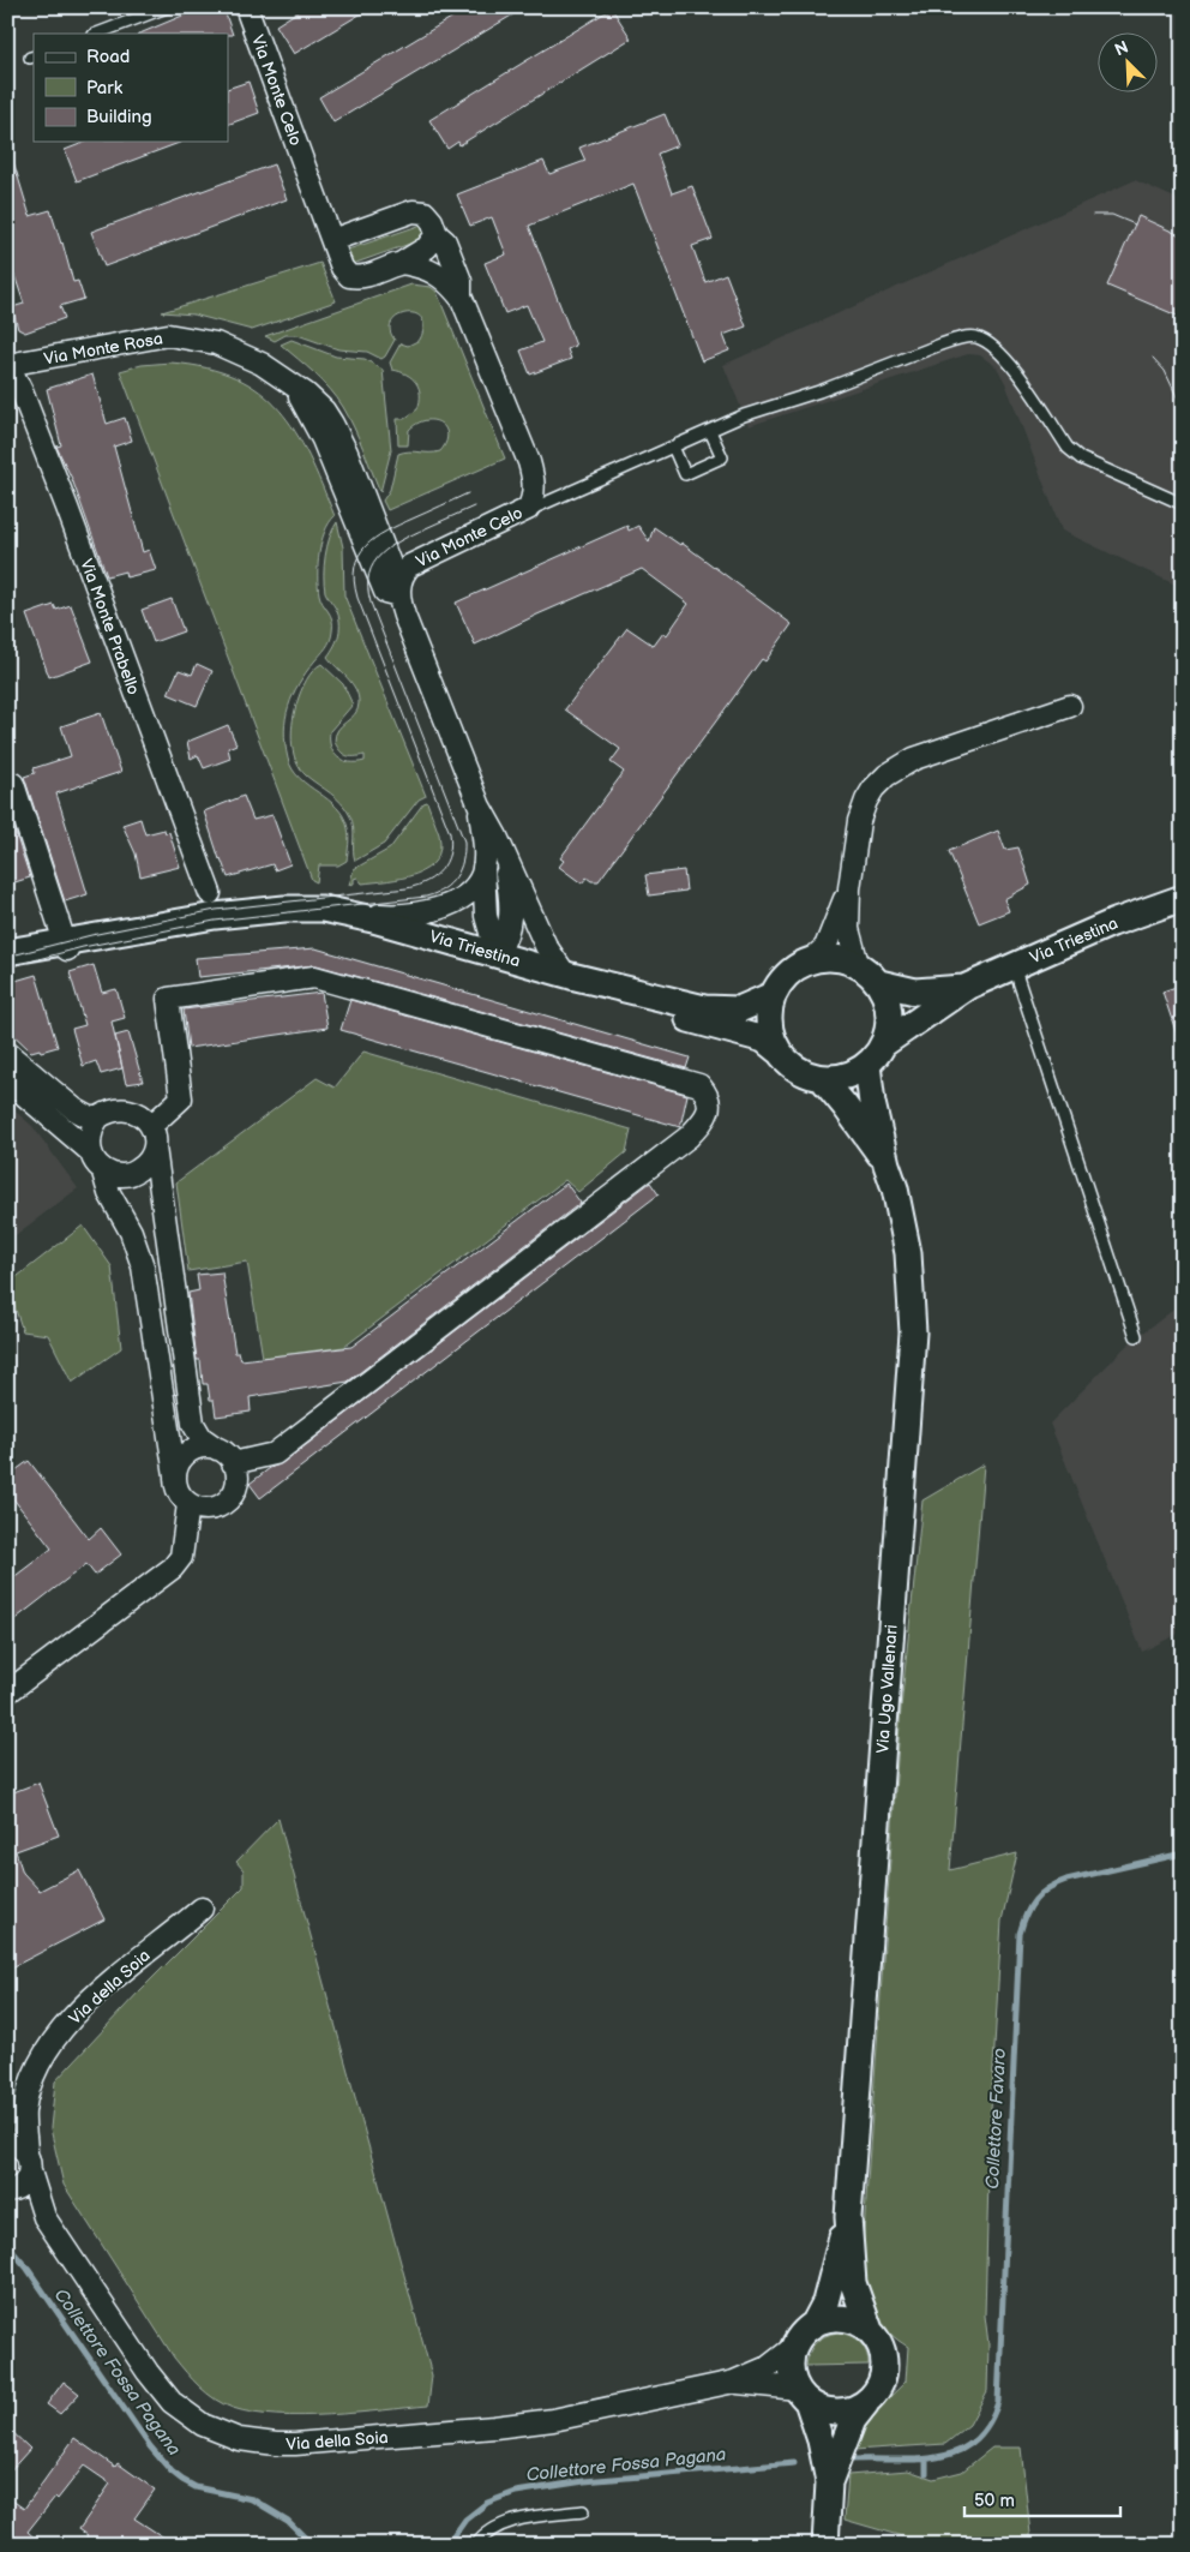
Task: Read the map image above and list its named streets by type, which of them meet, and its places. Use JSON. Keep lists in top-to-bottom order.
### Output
{
  "streets": {
    "street": [
      "Via Monte Celo",
      "Via Monte Rosa",
      "Via Monte Prabello",
      "Via Triestina",
      "Via Ugo Vallenari",
      "Via della Soia"
    ]
  },
  "crossings": [
    ["Via Monte Celo", "Via Monte Rosa"],
    ["Via Monte Rosa", "Via Monte Prabello"],
    ["Via Triestina", "Via Ugo Vallenari"],
    ["Via Ugo Vallenari", "Via della Soia"]
  ],
  "water": ["Collettore Favaro", "Collettore Fossa Pagana"],
  "legend": ["Road", "Park", "Building"],
  "scale_bar": "50 m",
  "north": "top left"
}
